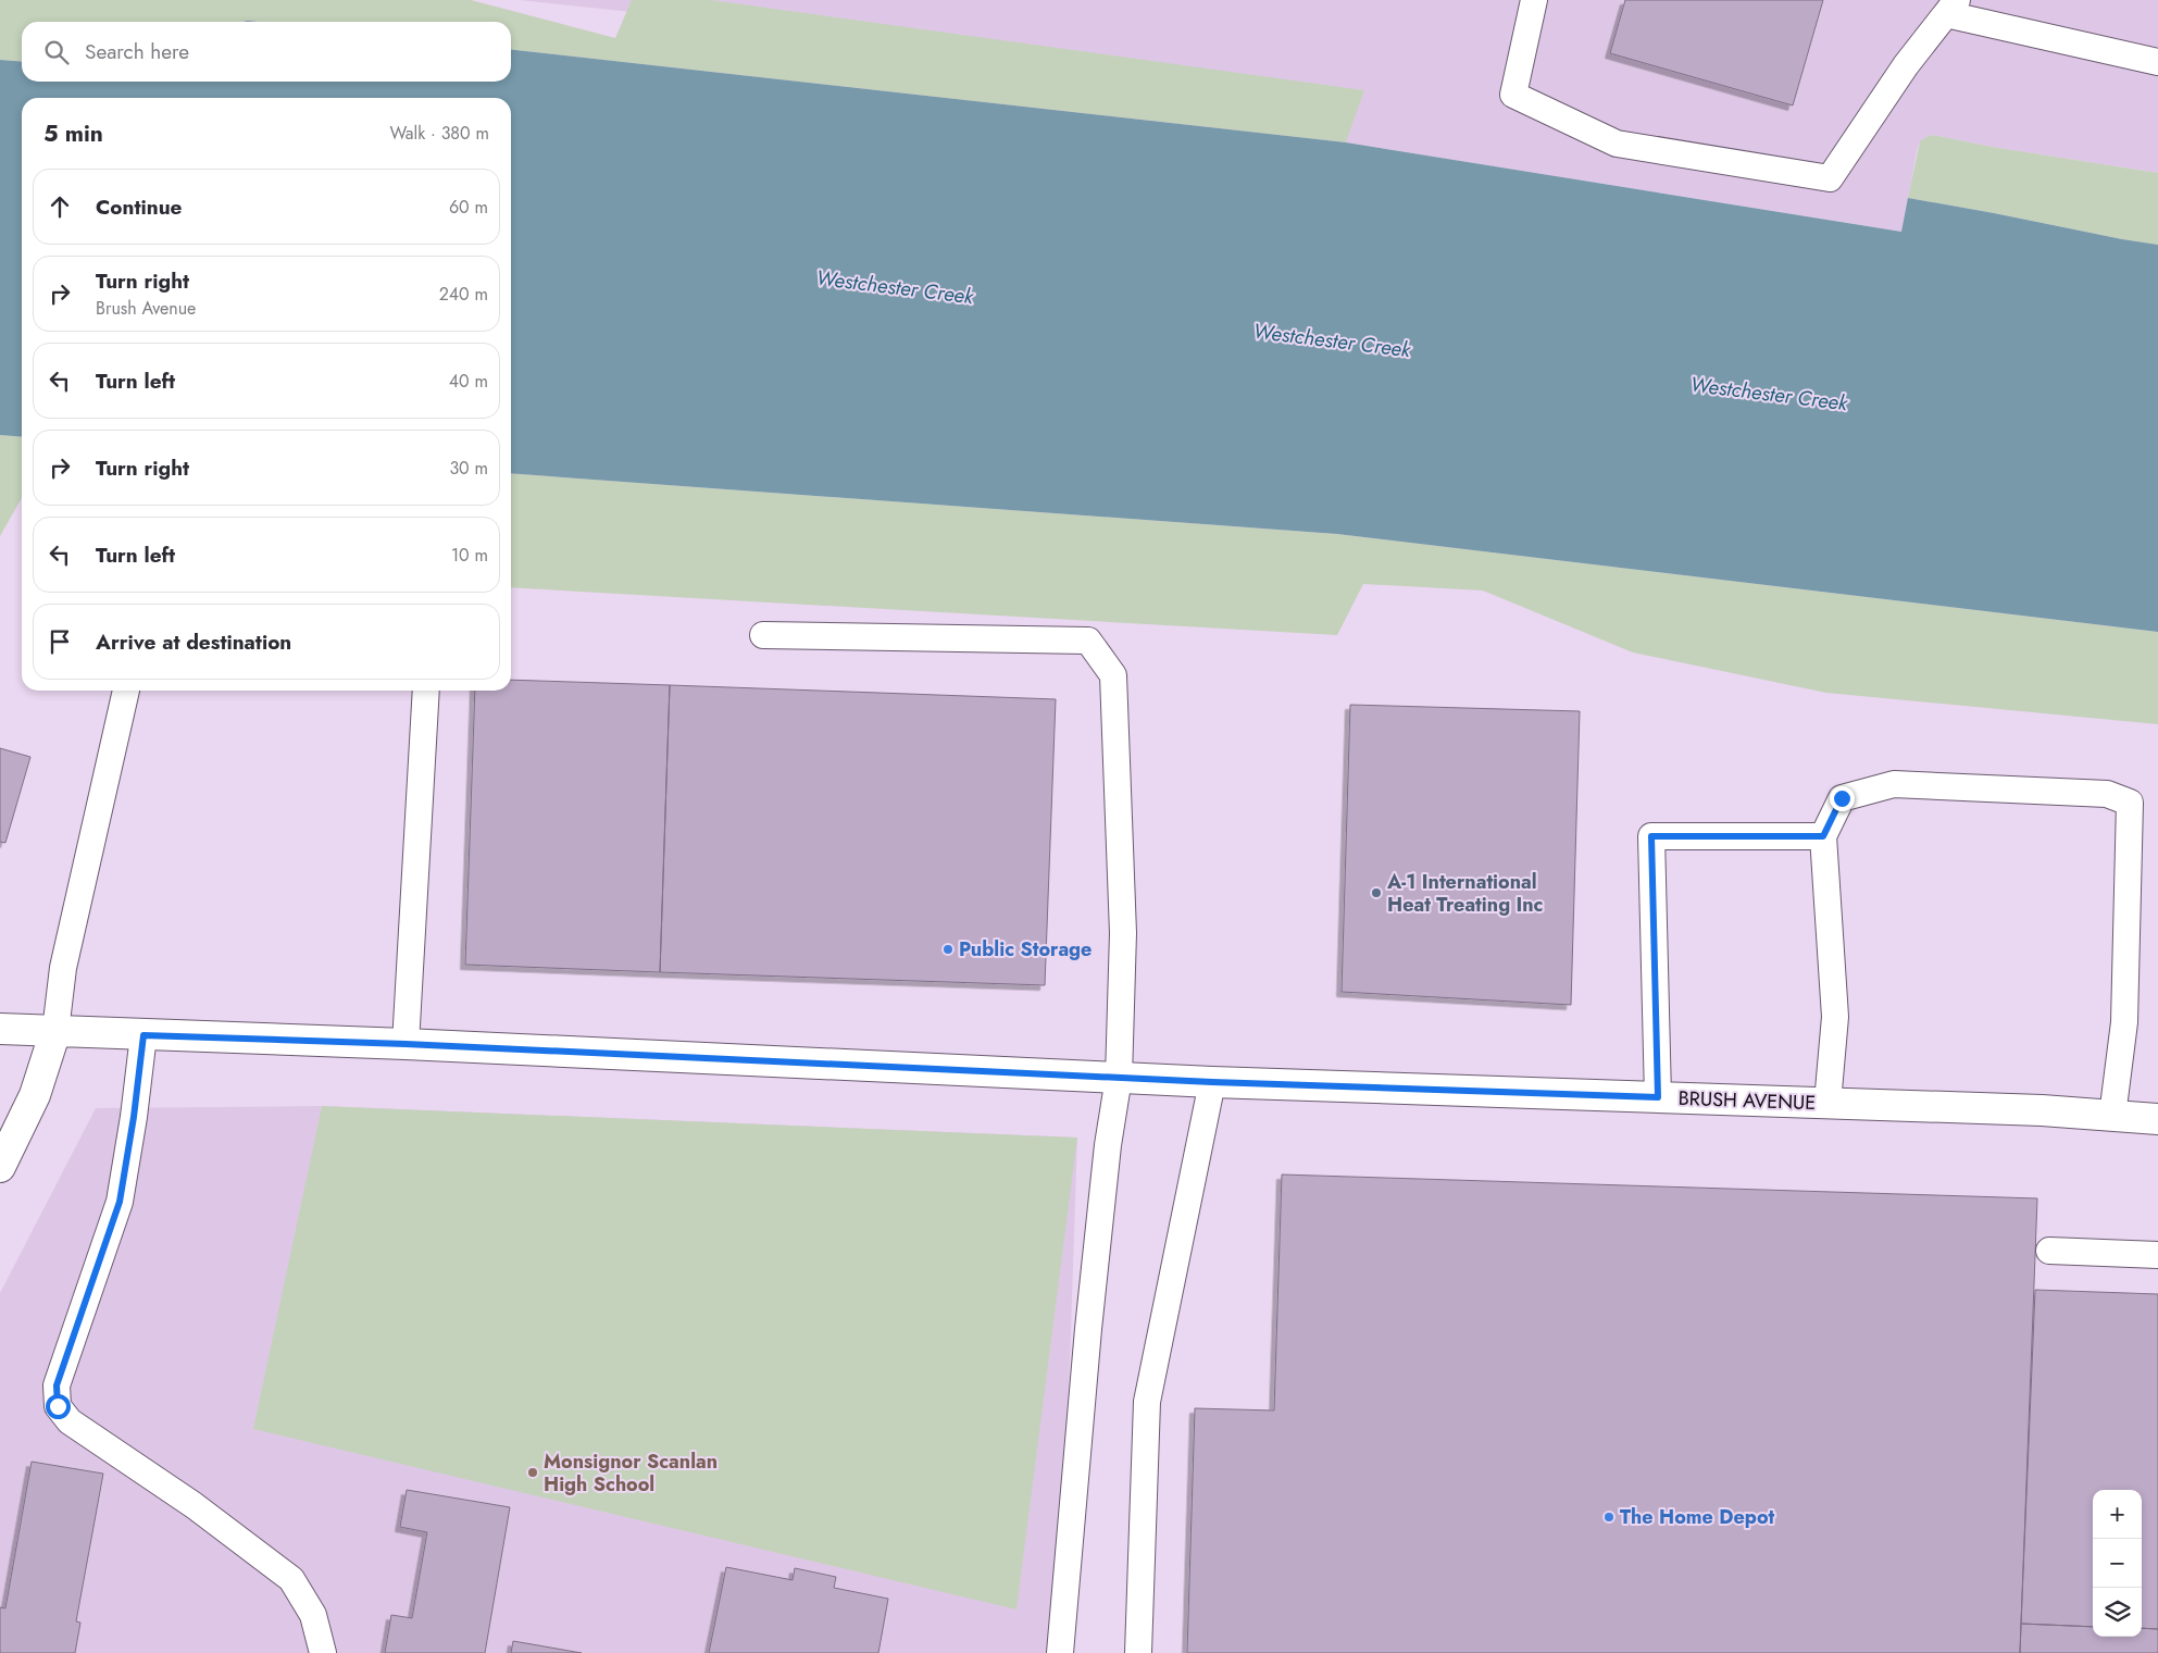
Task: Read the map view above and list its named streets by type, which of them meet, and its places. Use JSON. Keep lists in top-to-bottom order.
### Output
{
  "streets": {
    "street": ["BRUSH AVENUE"]
  },
  "water": ["Westchester Creek"],
  "places": [
    "A-1 International Heat Treating Inc",
    "Public Storage",
    "Monsignor Scanlan High School",
    "The Home Depot"
  ],
  "page": {
    "search": "Search here",
    "heading": ["5 min", "Walk · 380 m"],
    "list": [
      ["Continue", "60 m"],
      ["Turn right", "Brush Avenue", "240 m"],
      ["Turn left", "40 m"],
      ["Turn right", "30 m"],
      ["Turn left", "10 m"],
      "Arrive at destination"
    ],
    "map_buttons": ["+", "−"]
  }
}
